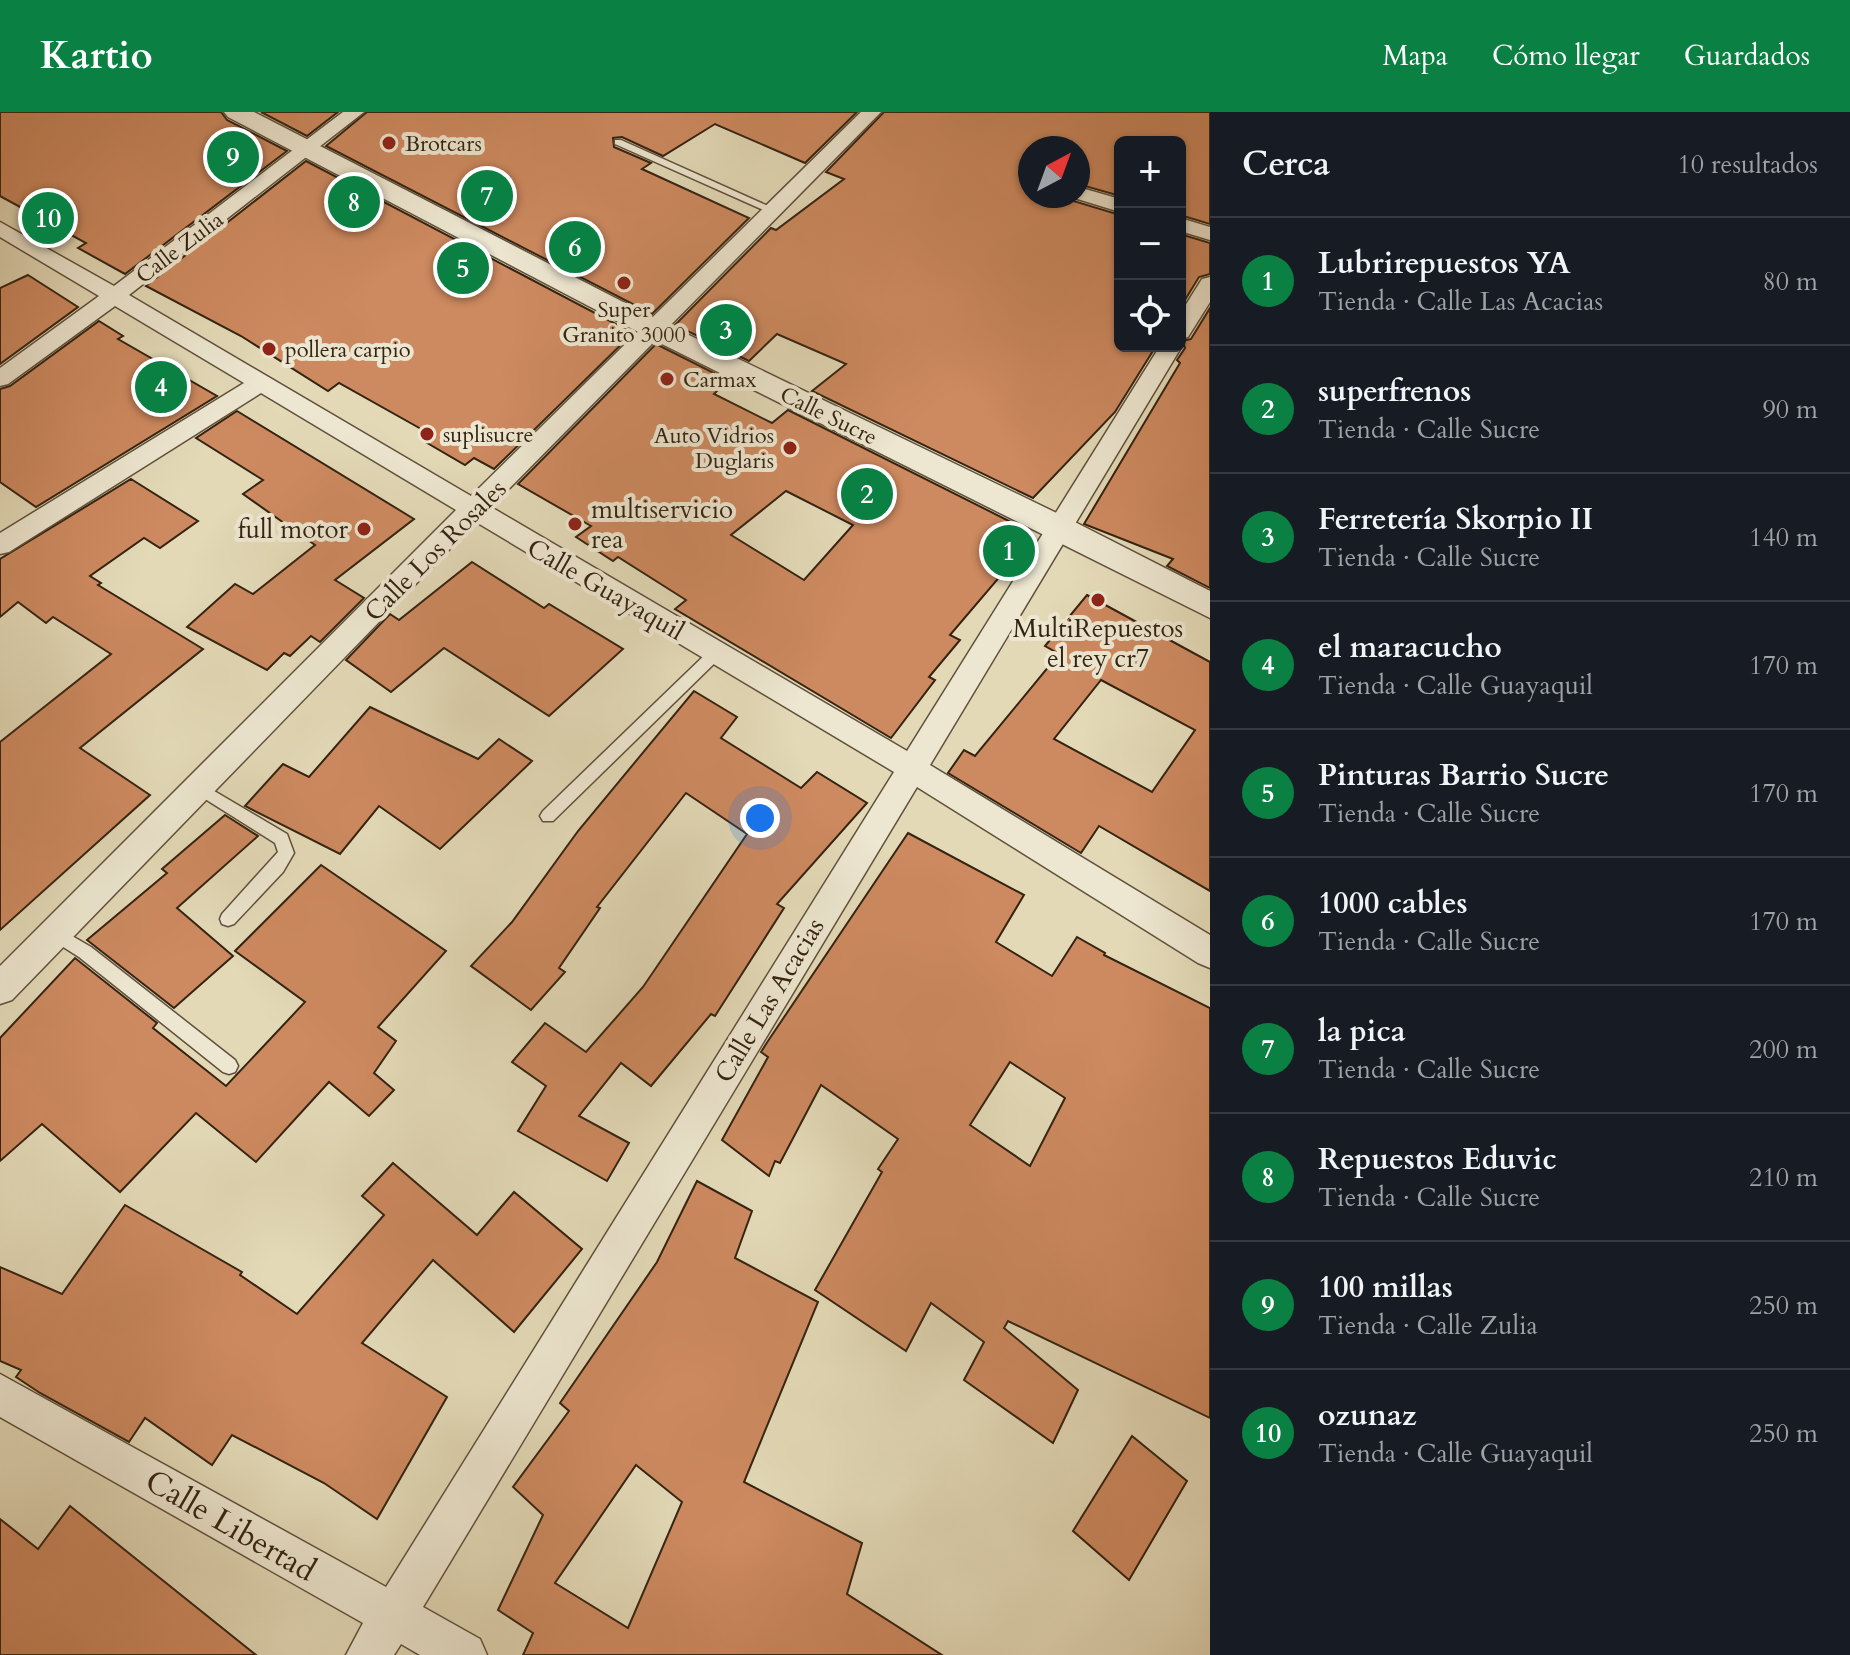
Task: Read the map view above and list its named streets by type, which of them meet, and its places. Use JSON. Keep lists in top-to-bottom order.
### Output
{
  "streets": {
    "street": [
      "Calle Zulia",
      "Calle Sucre",
      "Calle Los Rosales",
      "Calle Guayaquil",
      "Calle Las Acacias",
      "Calle Libertad"
    ]
  },
  "crossings": [
    ["Calle Zulia", "Calle Sucre"],
    ["Calle Zulia", "Calle Guayaquil"],
    ["Calle Sucre", "Calle Los Rosales"],
    ["Calle Sucre", "Calle Las Acacias"],
    ["Calle Los Rosales", "Calle Guayaquil"],
    ["Calle Guayaquil", "Calle Las Acacias"],
    ["Calle Las Acacias", "Calle Libertad"]
  ],
  "places": [
    "Brotcars",
    "Super Granito 3000",
    "pollera carpio",
    "Carmax",
    "suplisucre",
    "Auto Vidrios Duglaris",
    "multiservicio rea",
    "full motor",
    "MultiRepuestos el rey cr7"
  ],
  "north": "top right",
  "page": {
    "header": "Kartio",
    "nav": ["Mapa", "Cómo llegar", "Guardados"],
    "heading": ["Cerca", "10 resultados"],
    "pins": [
      "9",
      "7",
      "8",
      "10",
      "6",
      "5",
      "3",
      "4",
      "2",
      "1"
    ],
    "map_buttons": ["+", "−"],
    "list": [
      {
        "mark": "1",
        "name": "Lubrirepuestos YA",
        "note": "Tienda · Calle Las Acacias",
        "value": "80 m"
      },
      {
        "mark": "2",
        "name": "superfrenos",
        "note": "Tienda · Calle Sucre",
        "value": "90 m"
      },
      {
        "mark": "3",
        "name": "Ferretería Skorpio II",
        "note": "Tienda · Calle Sucre",
        "value": "140 m"
      },
      {
        "mark": "4",
        "name": "el maracucho",
        "note": "Tienda · Calle Guayaquil",
        "value": "170 m"
      },
      {
        "mark": "5",
        "name": "Pinturas Barrio Sucre",
        "note": "Tienda · Calle Sucre",
        "value": "170 m"
      },
      {
        "mark": "6",
        "name": "1000 cables",
        "note": "Tienda · Calle Sucre",
        "value": "170 m"
      },
      {
        "mark": "7",
        "name": "la pica",
        "note": "Tienda · Calle Sucre",
        "value": "200 m"
      },
      {
        "mark": "8",
        "name": "Repuestos Eduvic",
        "note": "Tienda · Calle Sucre",
        "value": "210 m"
      },
      {
        "mark": "9",
        "name": "100 millas",
        "note": "Tienda · Calle Zulia",
        "value": "250 m"
      },
      {
        "mark": "10",
        "name": "ozunaz",
        "note": "Tienda · Calle Guayaquil",
        "value": "250 m"
      }
    ]
  }
}
